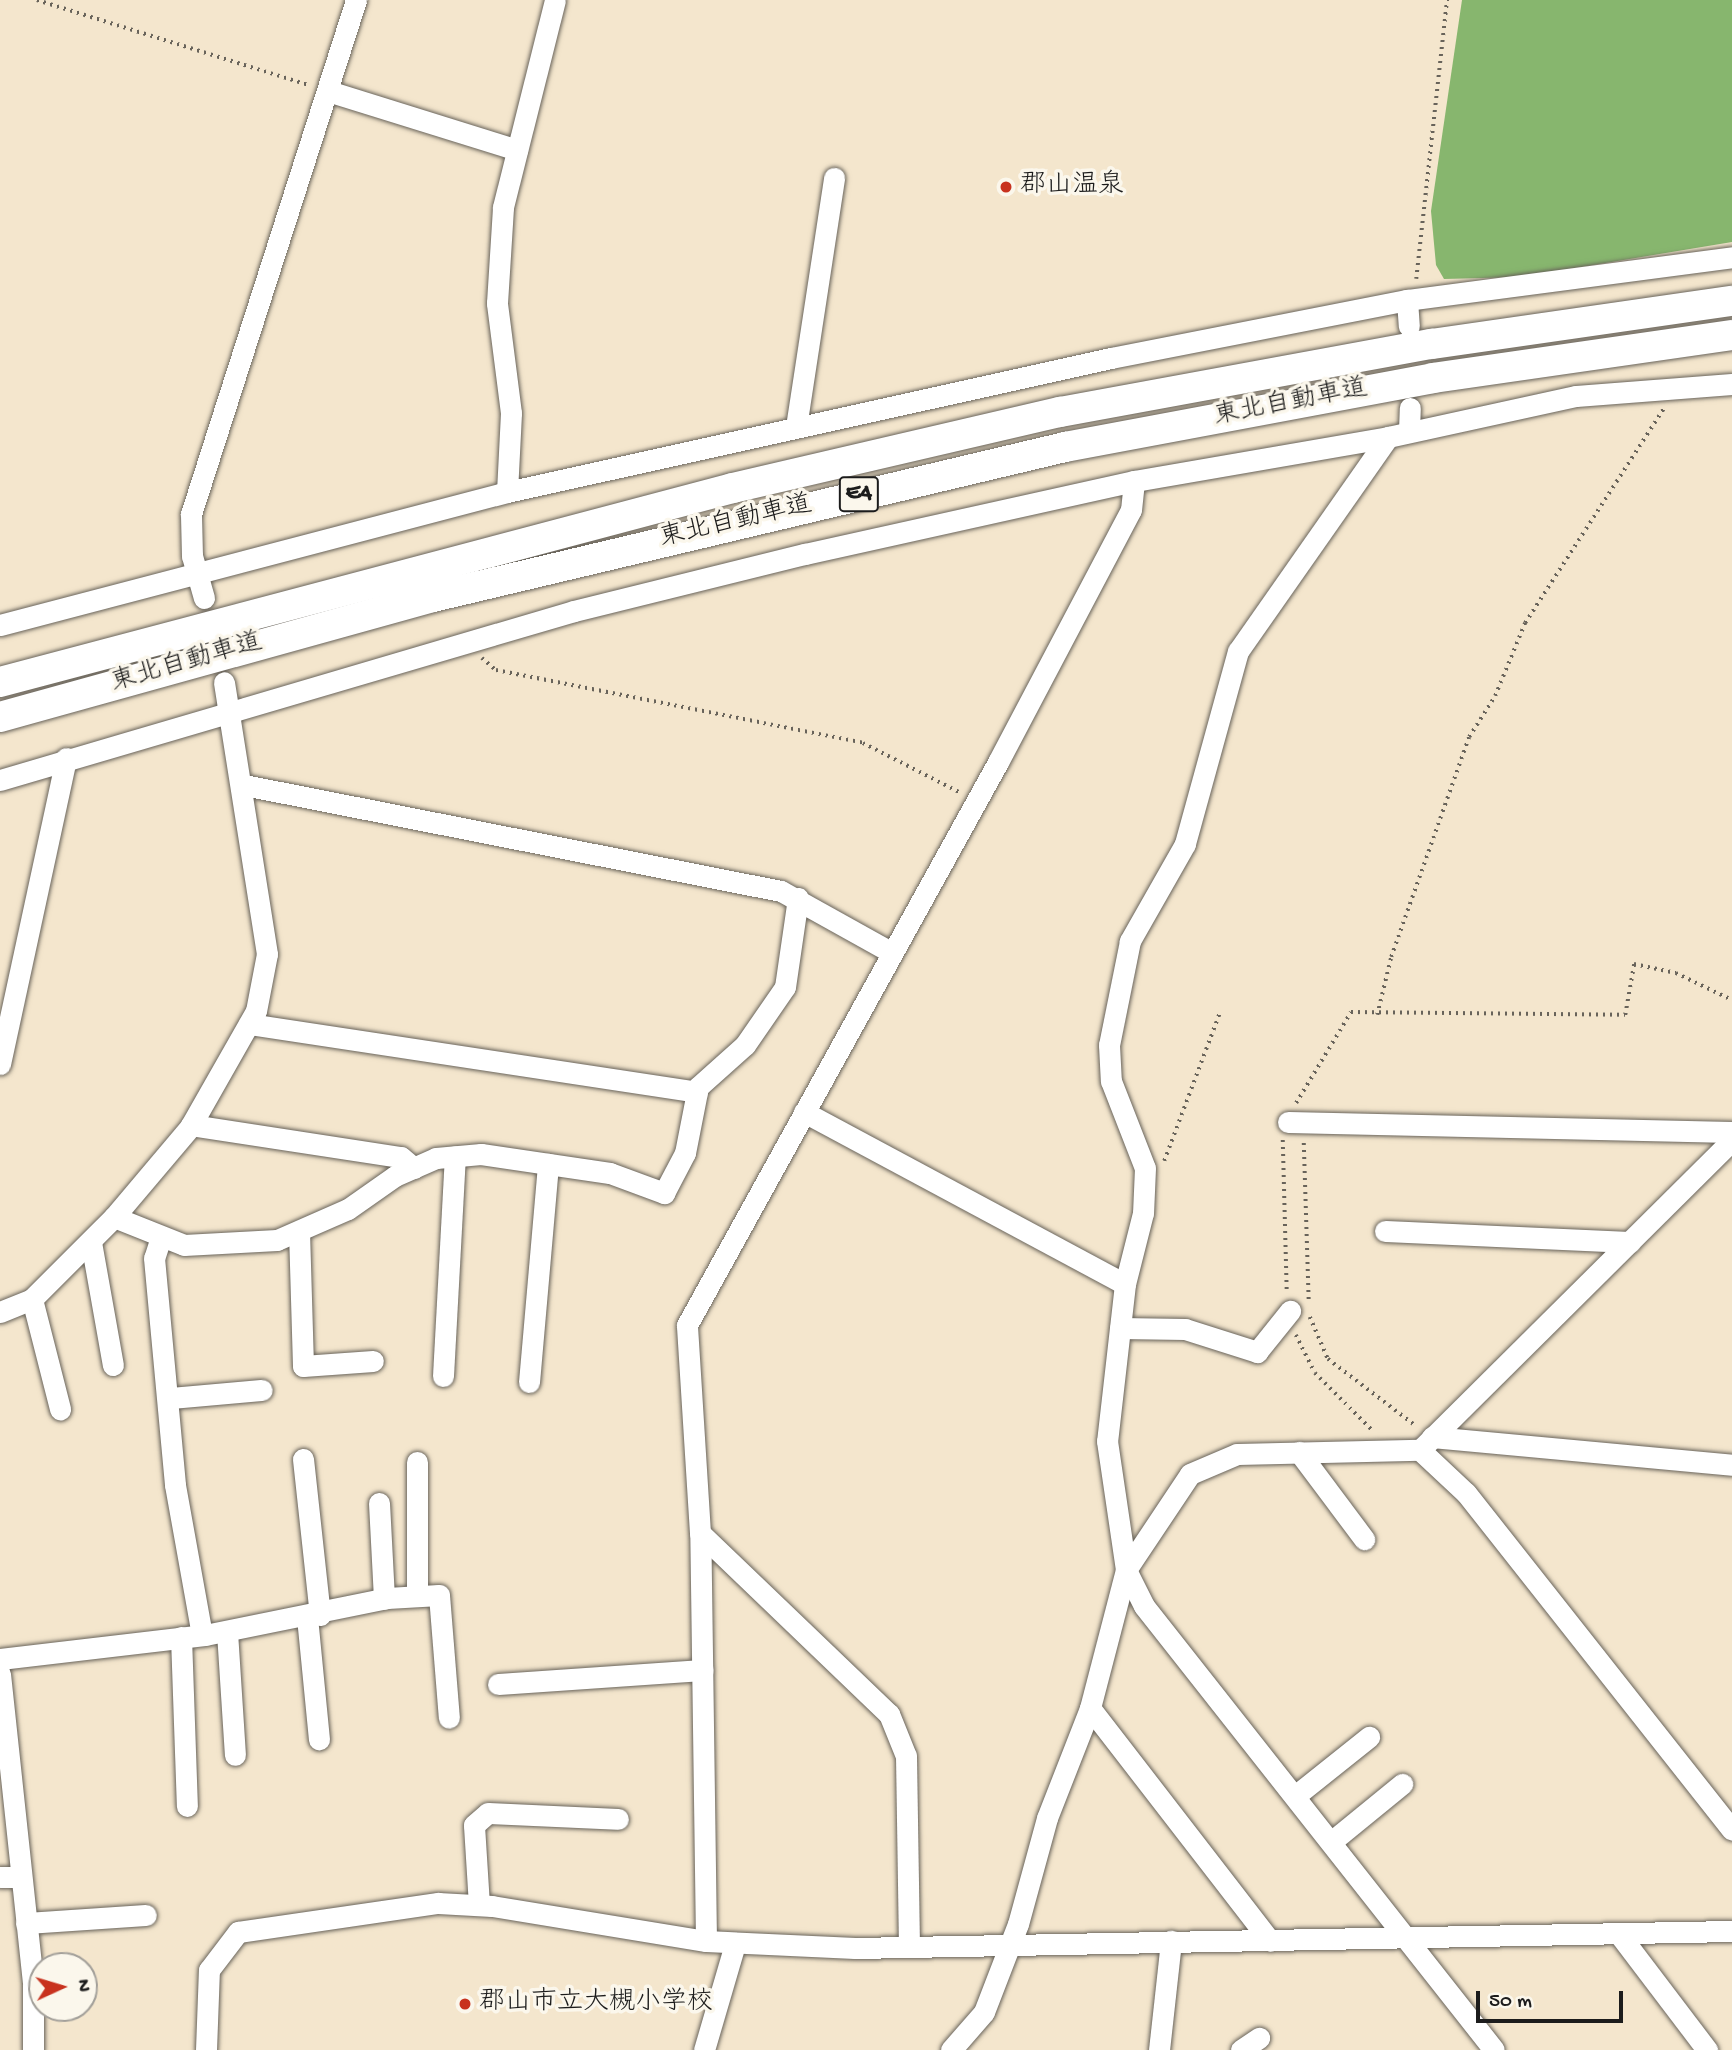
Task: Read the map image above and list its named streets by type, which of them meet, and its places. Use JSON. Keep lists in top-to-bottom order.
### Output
{
  "streets": {
    "highway": ["東北自動車道", "E4"]
  },
  "places": ["郡山温泉", "郡山市立大槻小学校"],
  "scale_bar": "50 m",
  "north": "right"
}
